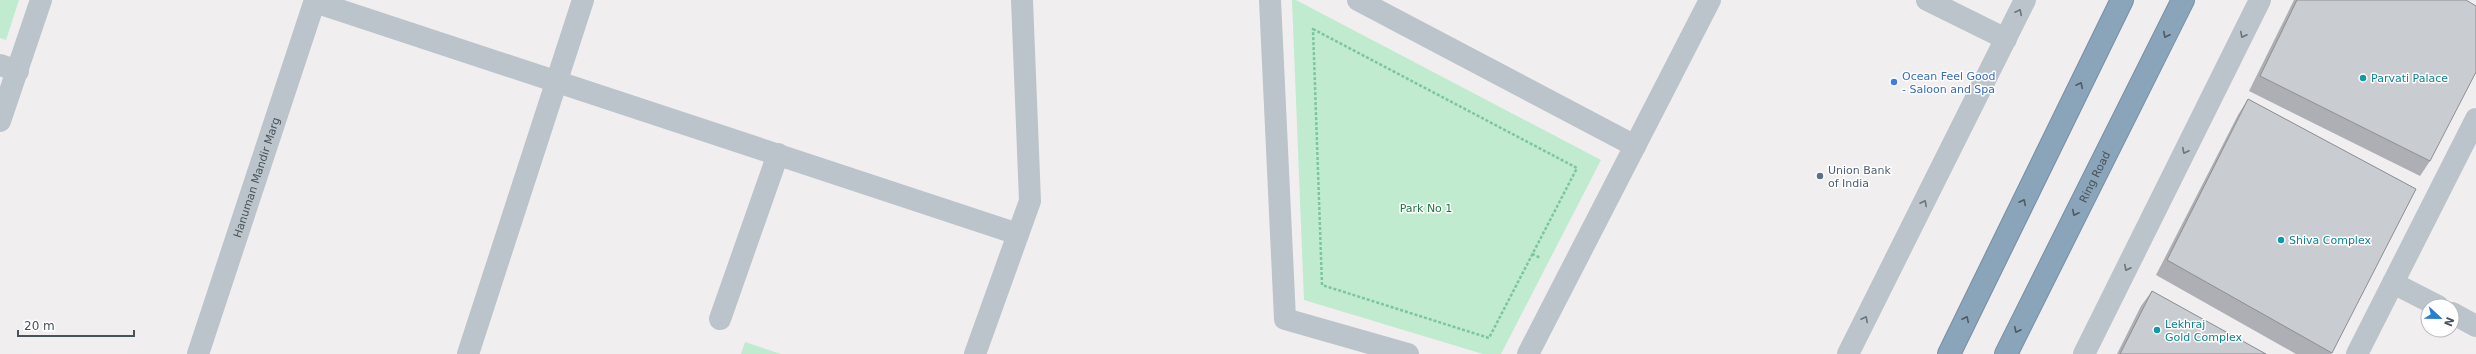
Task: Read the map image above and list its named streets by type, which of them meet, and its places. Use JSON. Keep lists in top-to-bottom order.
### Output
{
  "streets": {
    "highway": ["Ring Road"],
    "street": ["Hanuman Mandir Marg"]
  },
  "parks": ["Park No 1"],
  "places": [
    "Parvati Palace",
    "Ocean Feel Good - Saloon and Spa",
    "Union Bank of India",
    "Shiva Complex",
    "Lekhraj Gold Complex"
  ],
  "scale_bar": "20 m",
  "north": "right"
}
